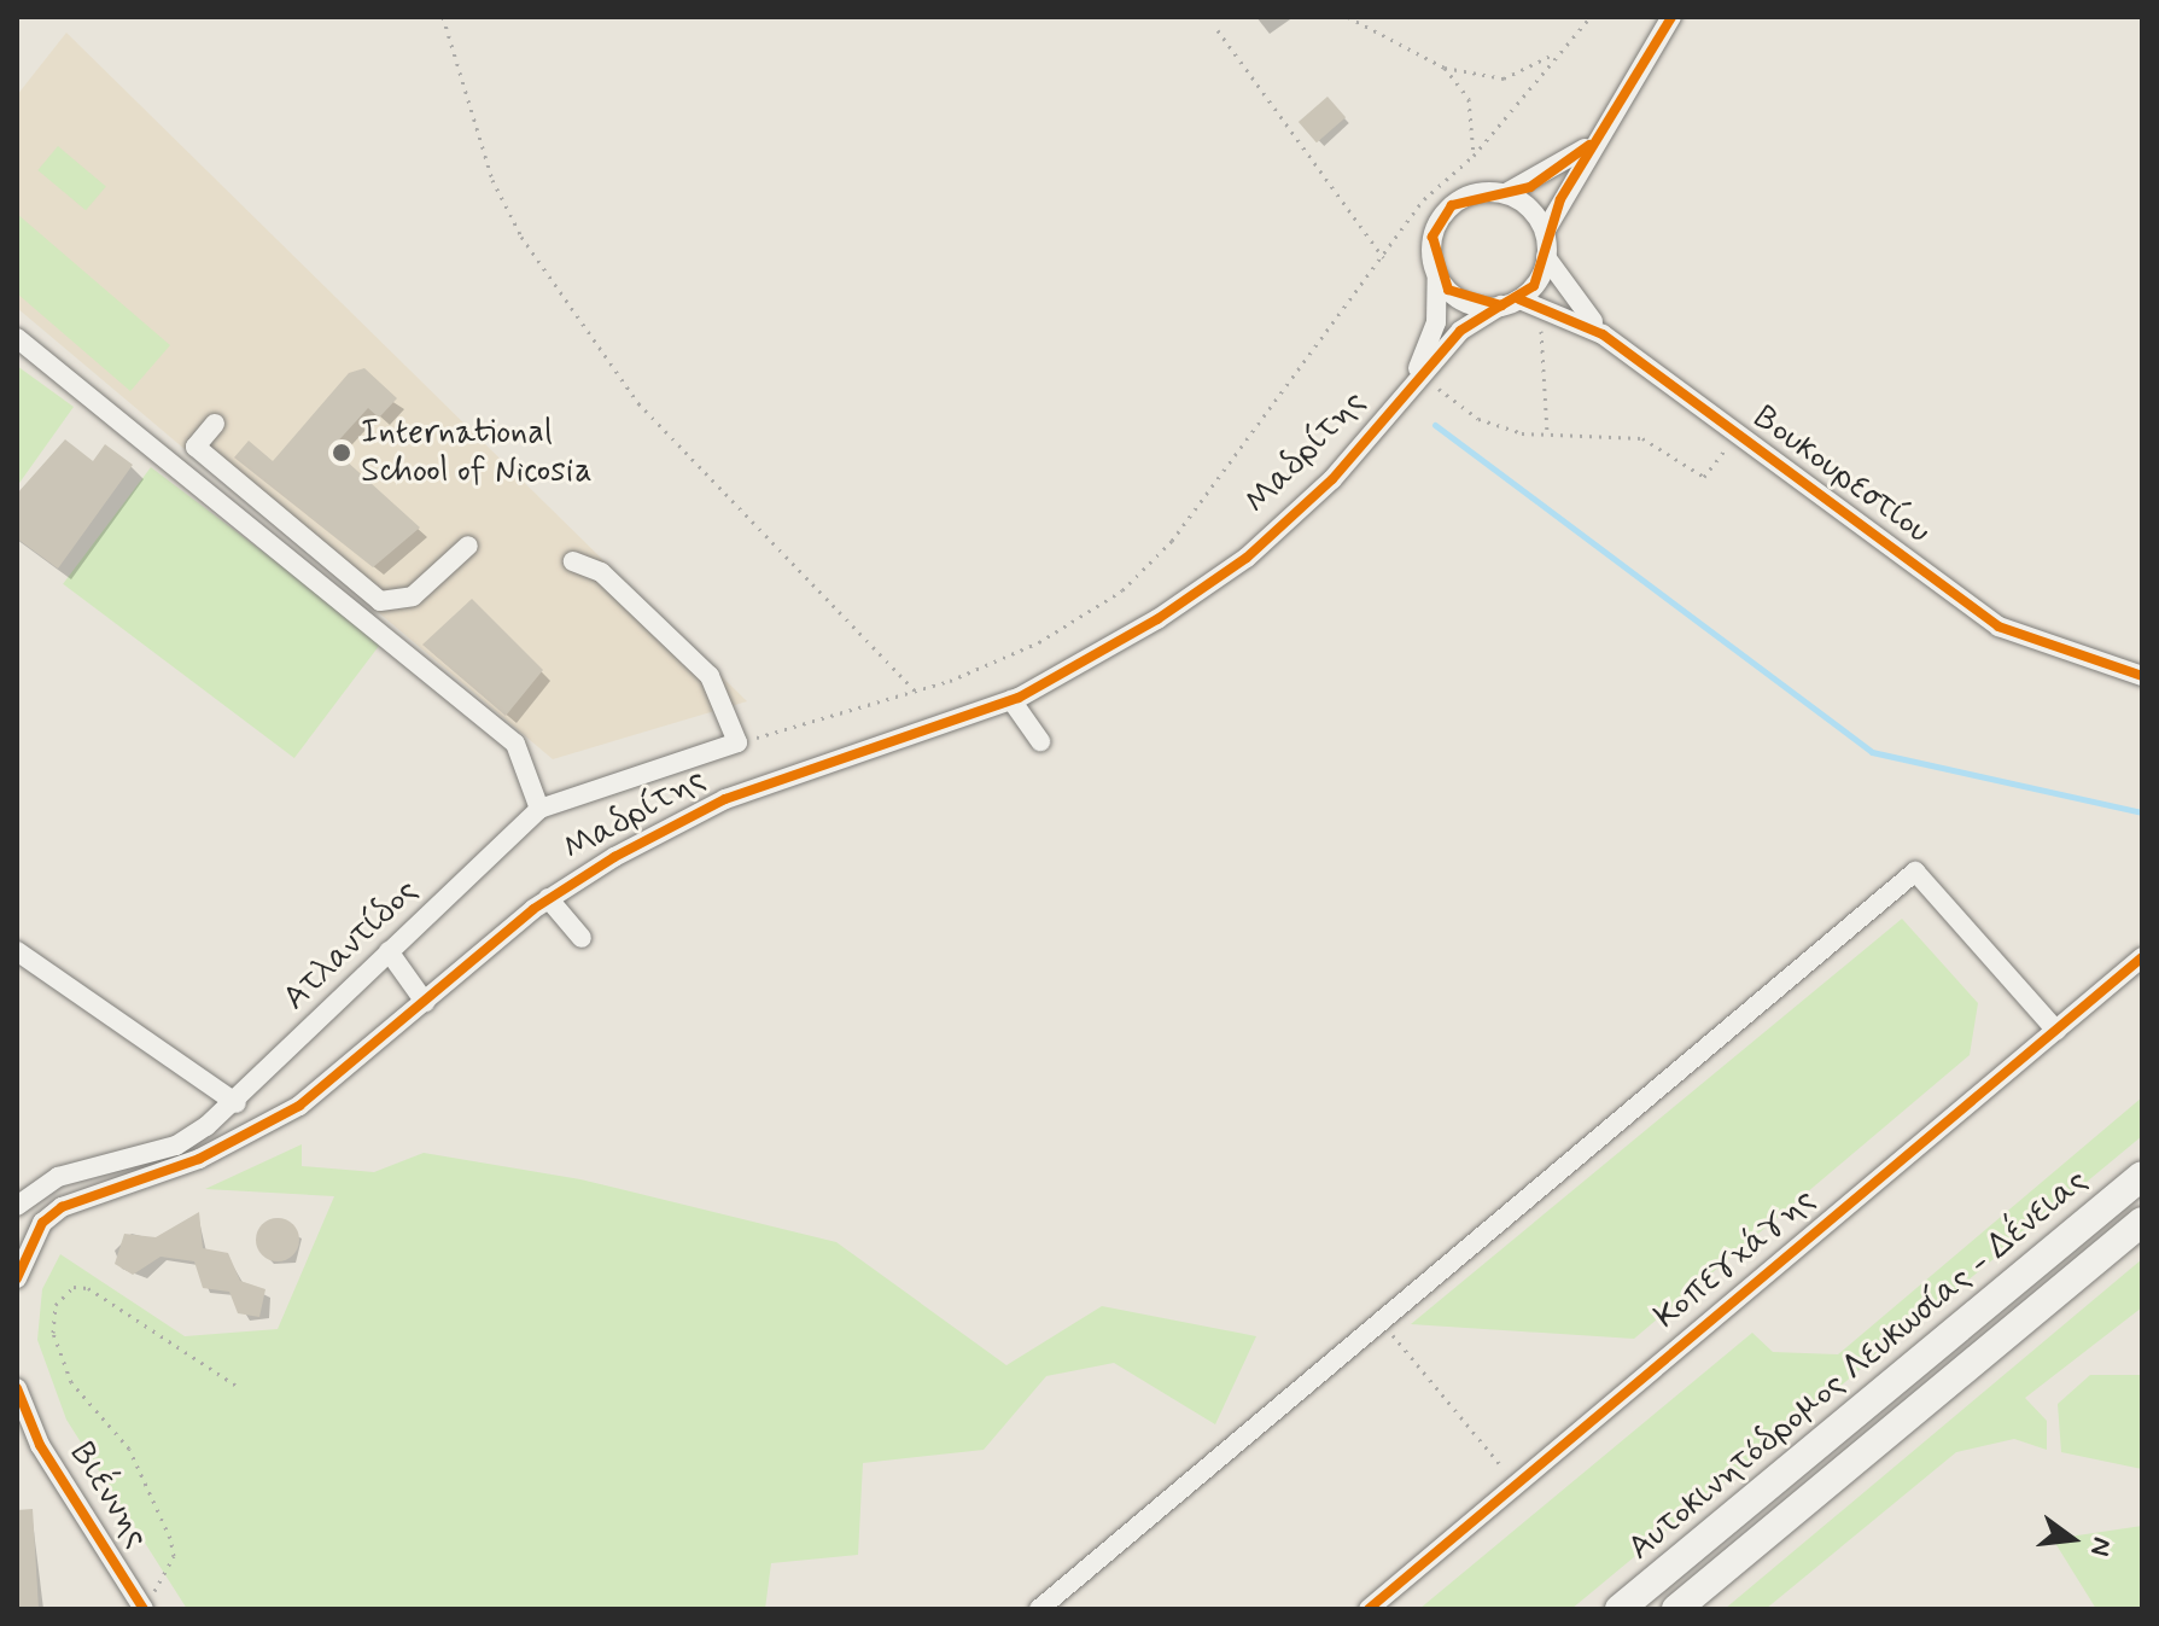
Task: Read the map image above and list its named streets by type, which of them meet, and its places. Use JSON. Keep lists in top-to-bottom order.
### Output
{
  "streets": {
    "highway": ["Αυτοκινητόδρομος Λευκωσίας - Δένειας"],
    "street": [
      "Μαδρίτης",
      "Βουκουρεστίου",
      "Ατλαντίδος",
      "Κοπεγχάγης",
      "Βιέννης"
    ]
  },
  "crossings": [
    ["Μαδρίτης", "Βουκουρεστίου"]
  ],
  "places": ["International School of Nicosia"],
  "north": "right"
}
